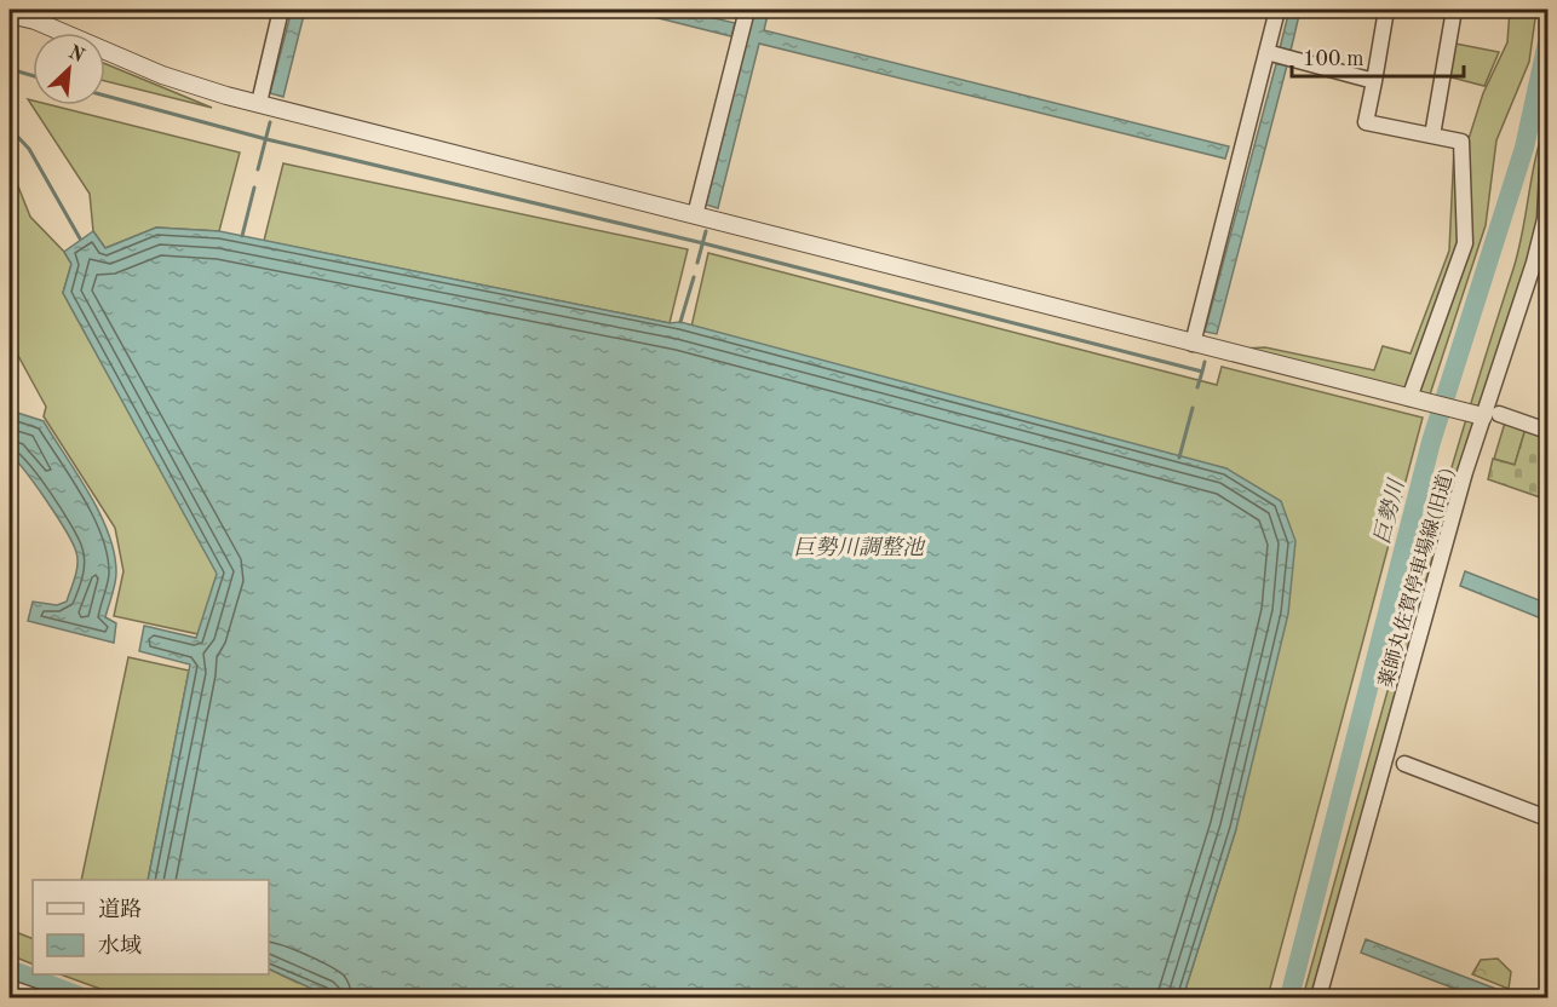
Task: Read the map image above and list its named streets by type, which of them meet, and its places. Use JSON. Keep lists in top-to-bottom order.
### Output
{
  "streets": {
    "street": ["薬師丸佐賀停車場線(旧道)"]
  },
  "water": ["巨勢川", "巨勢川調整池"],
  "legend": ["道路", "水域"],
  "scale_bar": "100 m",
  "north": "top right"
}
